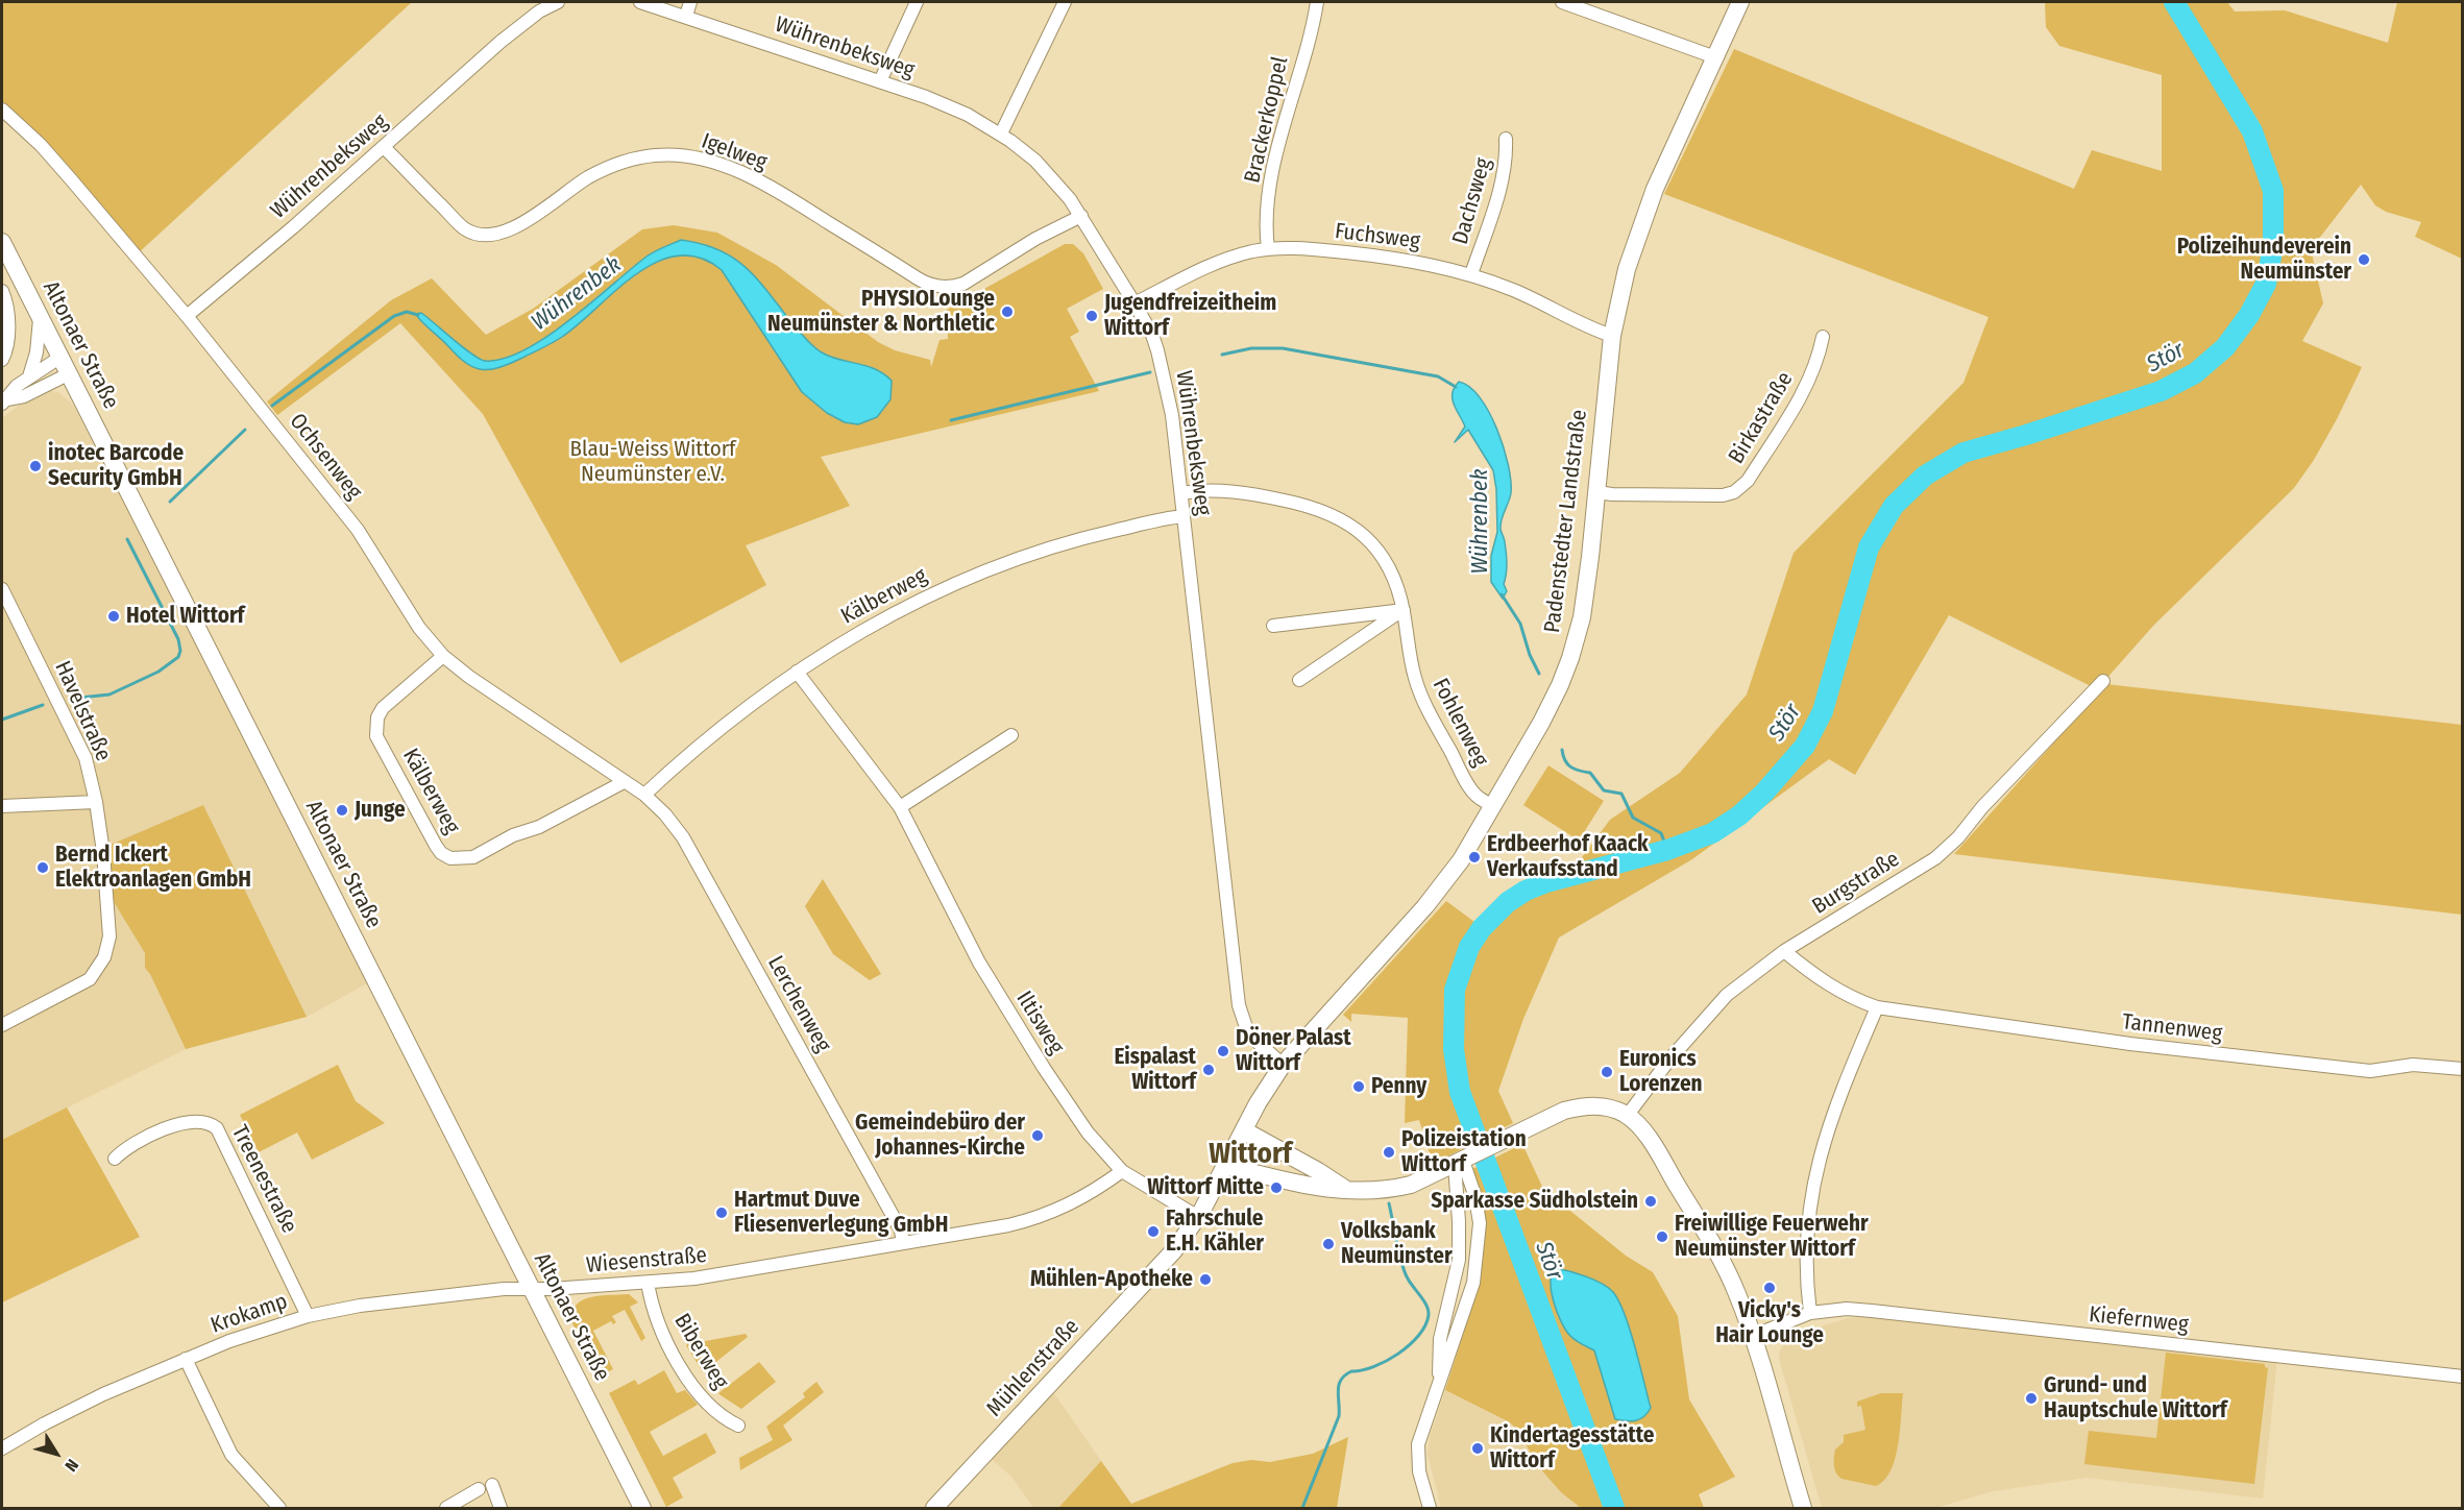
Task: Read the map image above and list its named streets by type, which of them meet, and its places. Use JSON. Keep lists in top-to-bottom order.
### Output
{
  "streets": {
    "street": [
      "Wührenbeksweg",
      "Brackerkoppel",
      "Igelweg",
      "Dachsweg",
      "Fuchsweg",
      "Altonaer Straße",
      "Birkastraße",
      "Ochsenweg",
      "Padenstedter Landstraße",
      "Kälberweg",
      "Havelstraße",
      "Fohlenweg",
      "Burgstraße",
      "Lerchenweg",
      "Iltisweg",
      "Tannenweg",
      "Treenestraße",
      "Wiesenstraße",
      "Krokamp",
      "Kiefernweg",
      "Biberweg",
      "Mühlenstraße"
    ]
  },
  "crossings": [
    ["Wührenbeksweg", "Igelweg"],
    ["Wührenbeksweg", "Fuchsweg"],
    ["Wührenbeksweg", "Ochsenweg"],
    ["Wührenbeksweg", "Padenstedter Landstraße"],
    ["Wührenbeksweg", "Kälberweg"],
    ["Wührenbeksweg", "Fohlenweg"],
    ["Brackerkoppel", "Fuchsweg"],
    ["Dachsweg", "Fuchsweg"],
    ["Fuchsweg", "Padenstedter Landstraße"],
    ["Altonaer Straße", "Wiesenstraße"],
    ["Altonaer Straße", "Krokamp"],
    ["Birkastraße", "Padenstedter Landstraße"],
    ["Ochsenweg", "Kälberweg"],
    ["Ochsenweg", "Lerchenweg"],
    ["Padenstedter Landstraße", "Fohlenweg"],
    ["Padenstedter Landstraße", "Mühlenstraße"],
    ["Kälberweg", "Lerchenweg"],
    ["Kälberweg", "Iltisweg"],
    ["Burgstraße", "Tannenweg"],
    ["Lerchenweg", "Wiesenstraße"],
    ["Iltisweg", "Wiesenstraße"],
    ["Iltisweg", "Mühlenstraße"],
    ["Treenestraße", "Krokamp"],
    ["Wiesenstraße", "Krokamp"],
    ["Wiesenstraße", "Biberweg"]
  ],
  "districts": ["Wittorf"],
  "water": ["Wührenbek", "Stör"],
  "parks": ["Blau-Weiss Wittorf Neumünster e.V."],
  "places": [
    "Polizeihundeverein Neumünster",
    "PHYSIOLounge Neumünster & Northletic",
    "Jugendfreizeitheim Wittorf",
    "inotec Barcode Security GmbH",
    "Hotel Wittorf",
    "Junge",
    "Erdbeerhof Kaack Verkaufsstand",
    "Bernd Ickert Elektroanlagen GmbH",
    "Döner Palast Wittorf",
    "Eispalast Wittorf",
    "Euronics Lorenzen",
    "Penny",
    "Gemeindebüro der Johannes-Kirche",
    "Polizeistation Wittorf",
    "Wittorf Mitte",
    "Sparkasse Südholstein",
    "Hartmut Duve Fliesenverlegung GmbH",
    "Fahrschule E.H. Kähler",
    "Freiwillige Feuerwehr Neumünster Wittorf",
    "Volksbank Neumünster",
    "Mühlen-Apotheke",
    "Vicky's Hair Lounge",
    "Grund- und Hauptschule Wittorf",
    "Kindertagesstätte Wittorf"
  ],
  "north": "bottom right"
}
